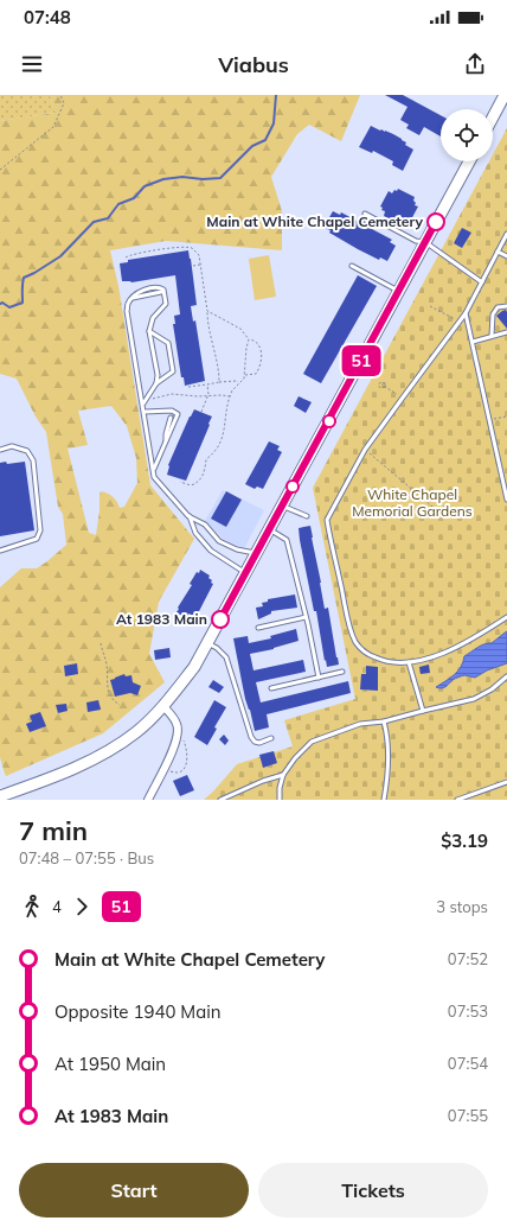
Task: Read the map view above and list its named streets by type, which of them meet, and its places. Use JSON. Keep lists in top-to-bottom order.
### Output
{
  "parks": ["White Chapel Memorial Gardens"],
  "places": ["Main at White Chapel Cemetery", "At 1983 Main"],
  "lines": ["bus line 51"],
  "page": {
    "status": "07:48",
    "header": "Viabus",
    "on_map": "51",
    "heading": ["7 min", "07:48 – 07:55 · Bus", "$3.19"],
    "legs": ["4", "51", "3 stops"],
    "list": [
      {
        "name": "Main at White Chapel Cemetery",
        "value": "07:52"
      },
      {
        "name": "Opposite 1940 Main",
        "value": "07:53"
      },
      {
        "name": "At 1950 Main",
        "value": "07:54"
      },
      {
        "name": "At 1983 Main",
        "value": "07:55"
      }
    ],
    "buttons": ["Start", "Tickets"]
  }
}
